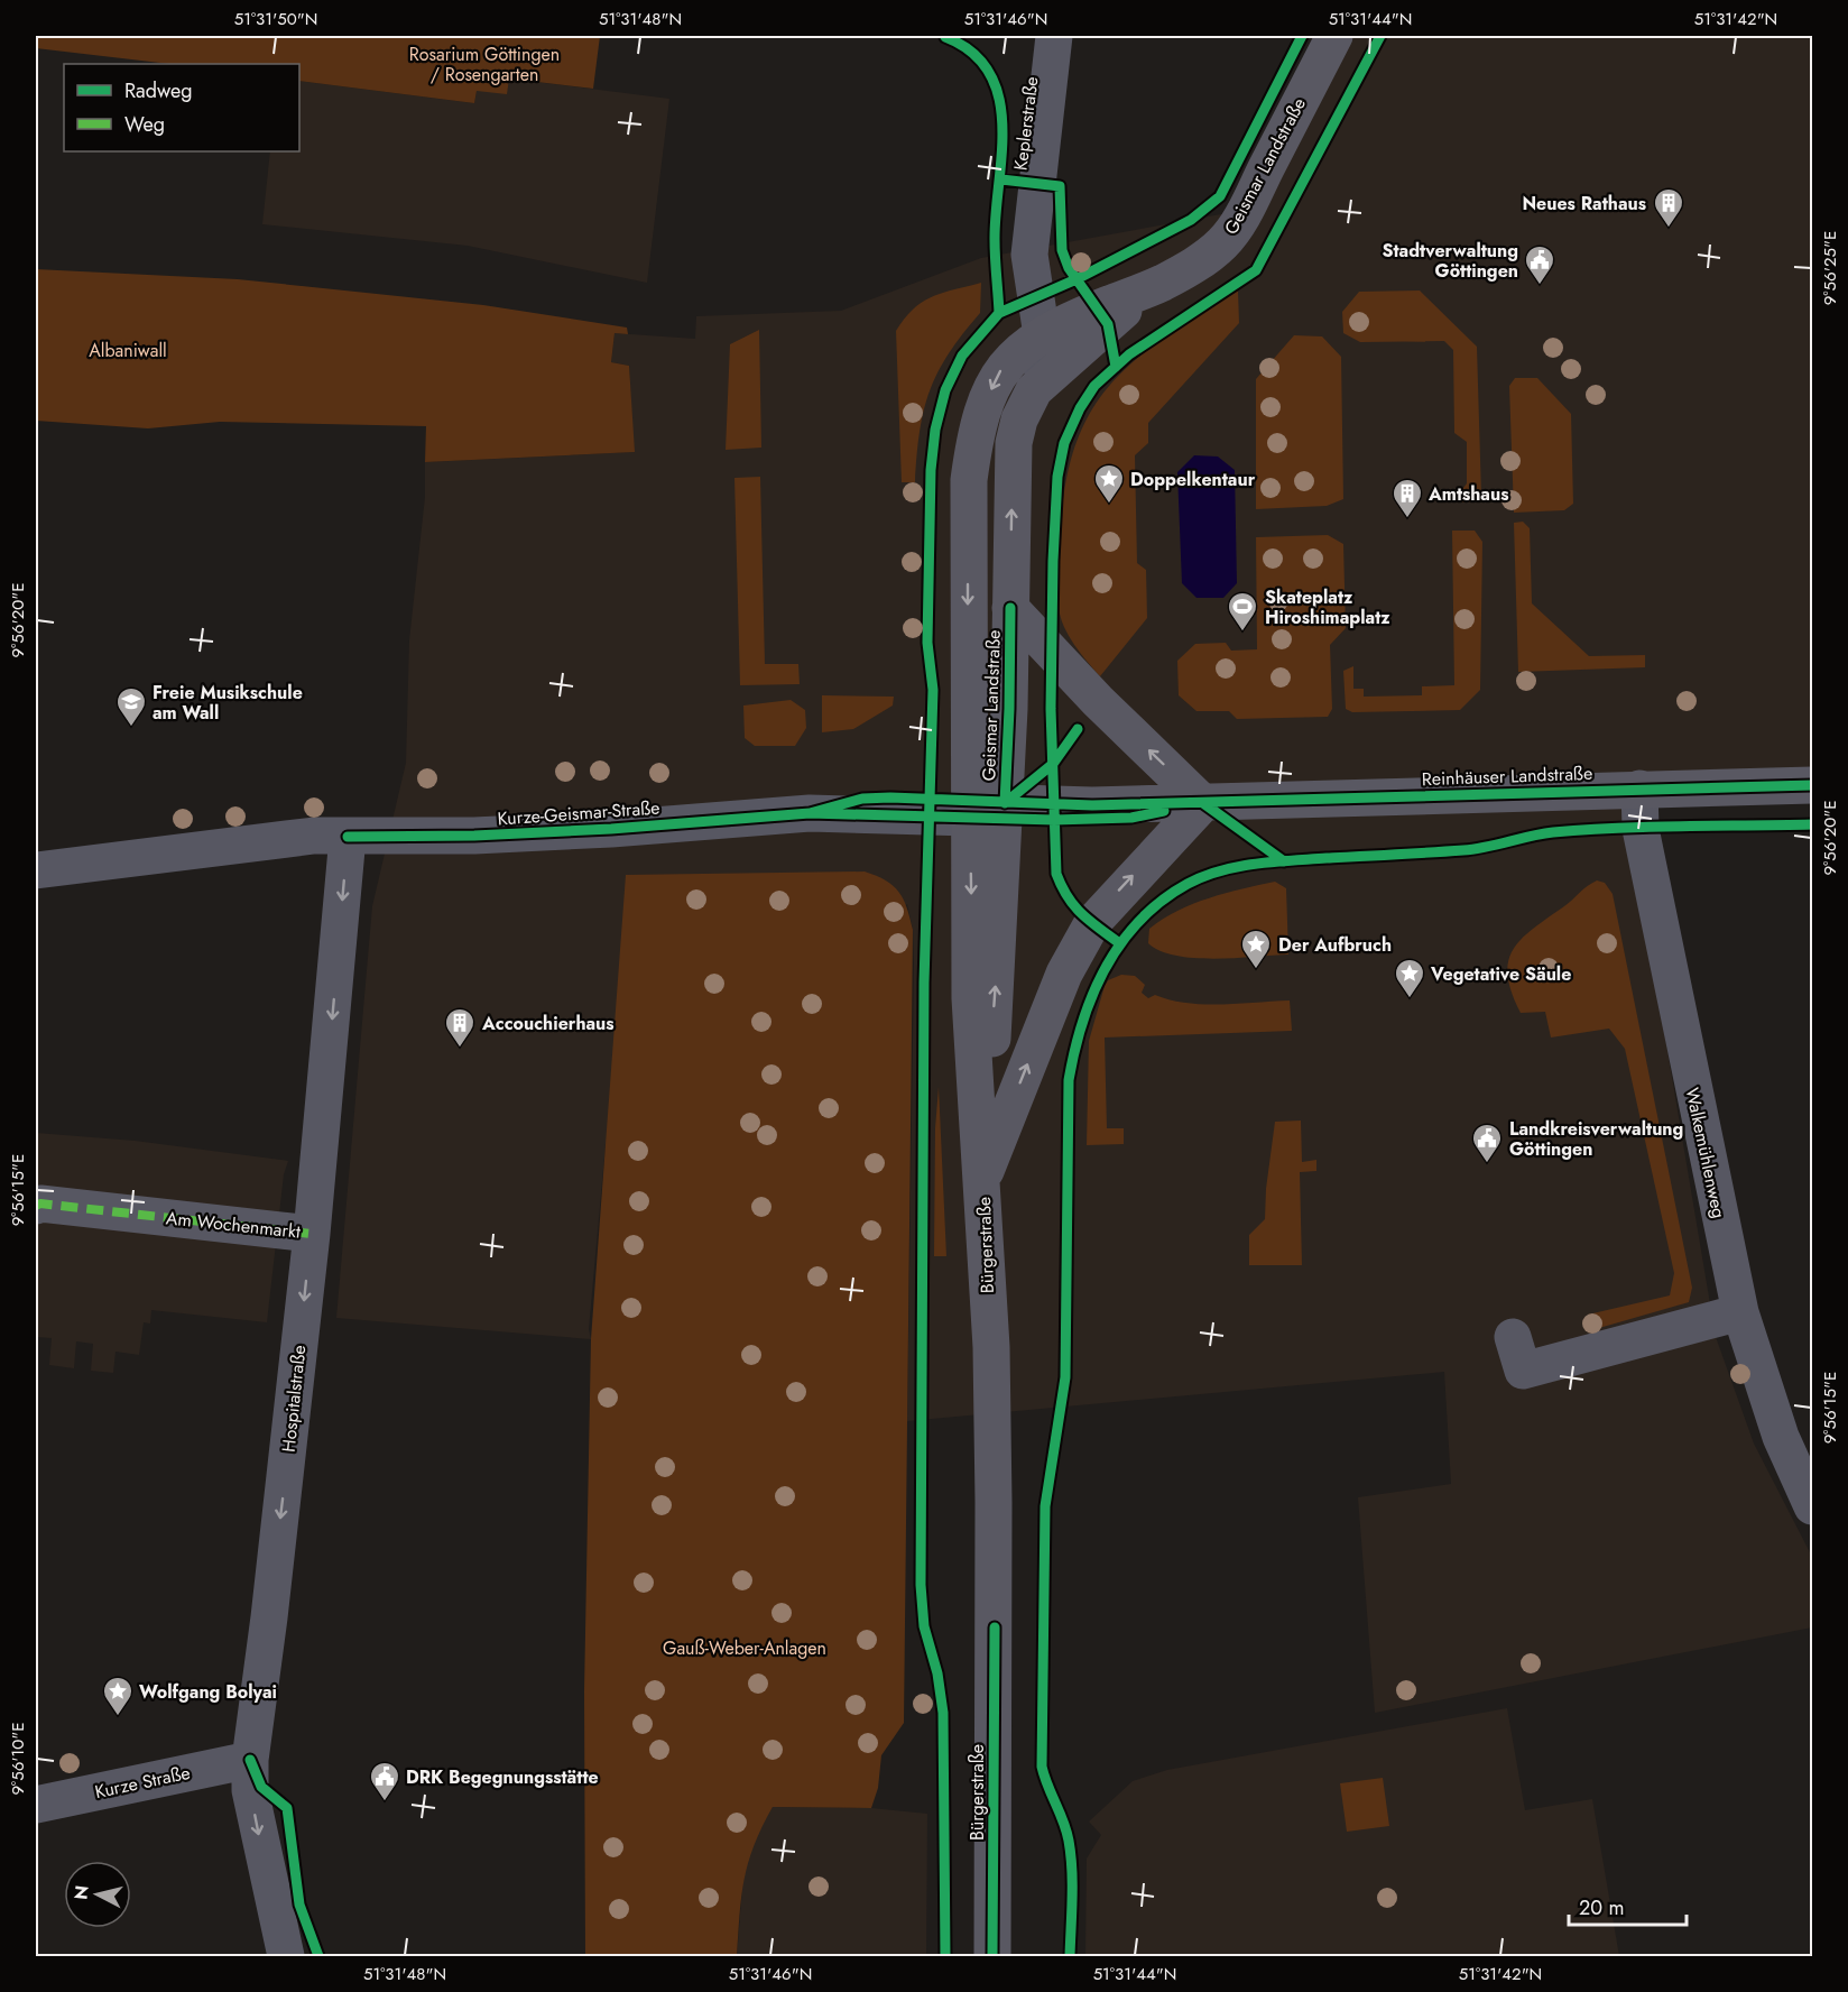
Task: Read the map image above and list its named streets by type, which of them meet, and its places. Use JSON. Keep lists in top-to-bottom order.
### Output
{
  "streets": {
    "main road": ["Geismar Landstraße", "Reinhäuser Landstraße", "Bürgerstraße"],
    "street": [
      "Keplerstraße",
      "Kurze-Geismar-Straße",
      "Walkemühlenweg",
      "Am Wochenmarkt",
      "Hospitalstraße",
      "Kurze Straße"
    ]
  },
  "crossings": [
    ["Keplerstraße", "Geismar Landstraße"],
    ["Geismar Landstraße", "Reinhäuser Landstraße"],
    ["Geismar Landstraße", "Kurze-Geismar-Straße"],
    ["Geismar Landstraße", "Bürgerstraße"],
    ["Reinhäuser Landstraße", "Kurze-Geismar-Straße"],
    ["Reinhäuser Landstraße", "Walkemühlenweg"],
    ["Reinhäuser Landstraße", "Bürgerstraße"],
    ["Kurze-Geismar-Straße", "Bürgerstraße"],
    ["Kurze-Geismar-Straße", "Hospitalstraße"],
    ["Am Wochenmarkt", "Hospitalstraße"],
    ["Hospitalstraße", "Kurze Straße"]
  ],
  "one_way": ["Hospitalstraße"],
  "parks": ["Rosarium Göttingen / Rosengarten", "Albaniwall", "Gauß-Weber-Anlagen"],
  "places": {
    "building": ["Neues Rathaus", "Amtshaus", "Accouchierhaus"],
    "public building": ["Stadtverwaltung Göttingen", "Landkreisverwaltung Göttingen", "DRK Begegnungsstätte"],
    "place": [
      "Doppelkentaur",
      "Der Aufbruch",
      "Vegetative Säule",
      "Wolfgang Bolyai"
    ],
    "sports": ["Skateplatz Hiroshimaplatz"],
    "school or university": ["Freie Musikschule am Wall"]
  },
  "legend": ["Radweg", "Weg"],
  "scale_bar": "20 m",
  "north": "left",
  "coordinates": [
    "51°31'50\"N",
    "51°31'48\"N",
    "51°31'46\"N",
    "51°31'44\"N",
    "51°31'42\"N",
    "9°56'25\"E",
    "9°56'20\"E",
    "9°56'15\"E",
    "9°56'10\"E"
  ]
}
